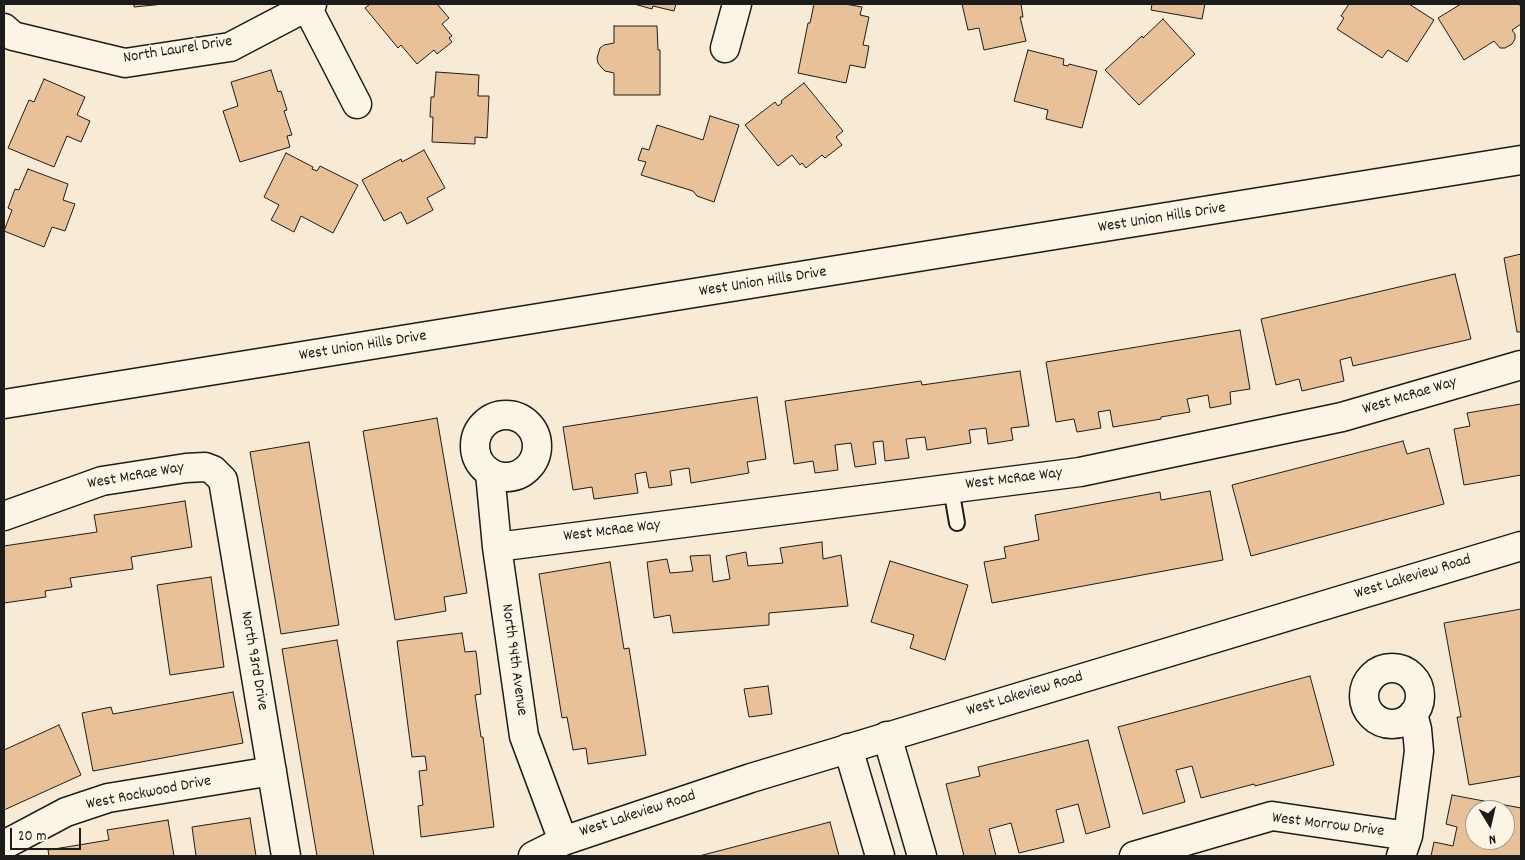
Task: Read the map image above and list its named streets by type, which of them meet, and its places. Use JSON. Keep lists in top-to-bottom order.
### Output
{
  "streets": {
    "street": [
      "North Laurel Drive",
      "West Union Hills Drive",
      "West McRae Way",
      "West Lakeview Road",
      "North 94th Avenue",
      "North 93rd Drive",
      "West Rockwood Drive",
      "West Morrow Drive"
    ]
  },
  "crossings": [
    ["West McRae Way", "North 94th Avenue"],
    ["West McRae Way", "North 93rd Drive"],
    ["West Lakeview Road", "North 94th Avenue"],
    ["North 93rd Drive", "West Rockwood Drive"]
  ],
  "scale_bar": "20 m",
  "north": "bottom"
}
